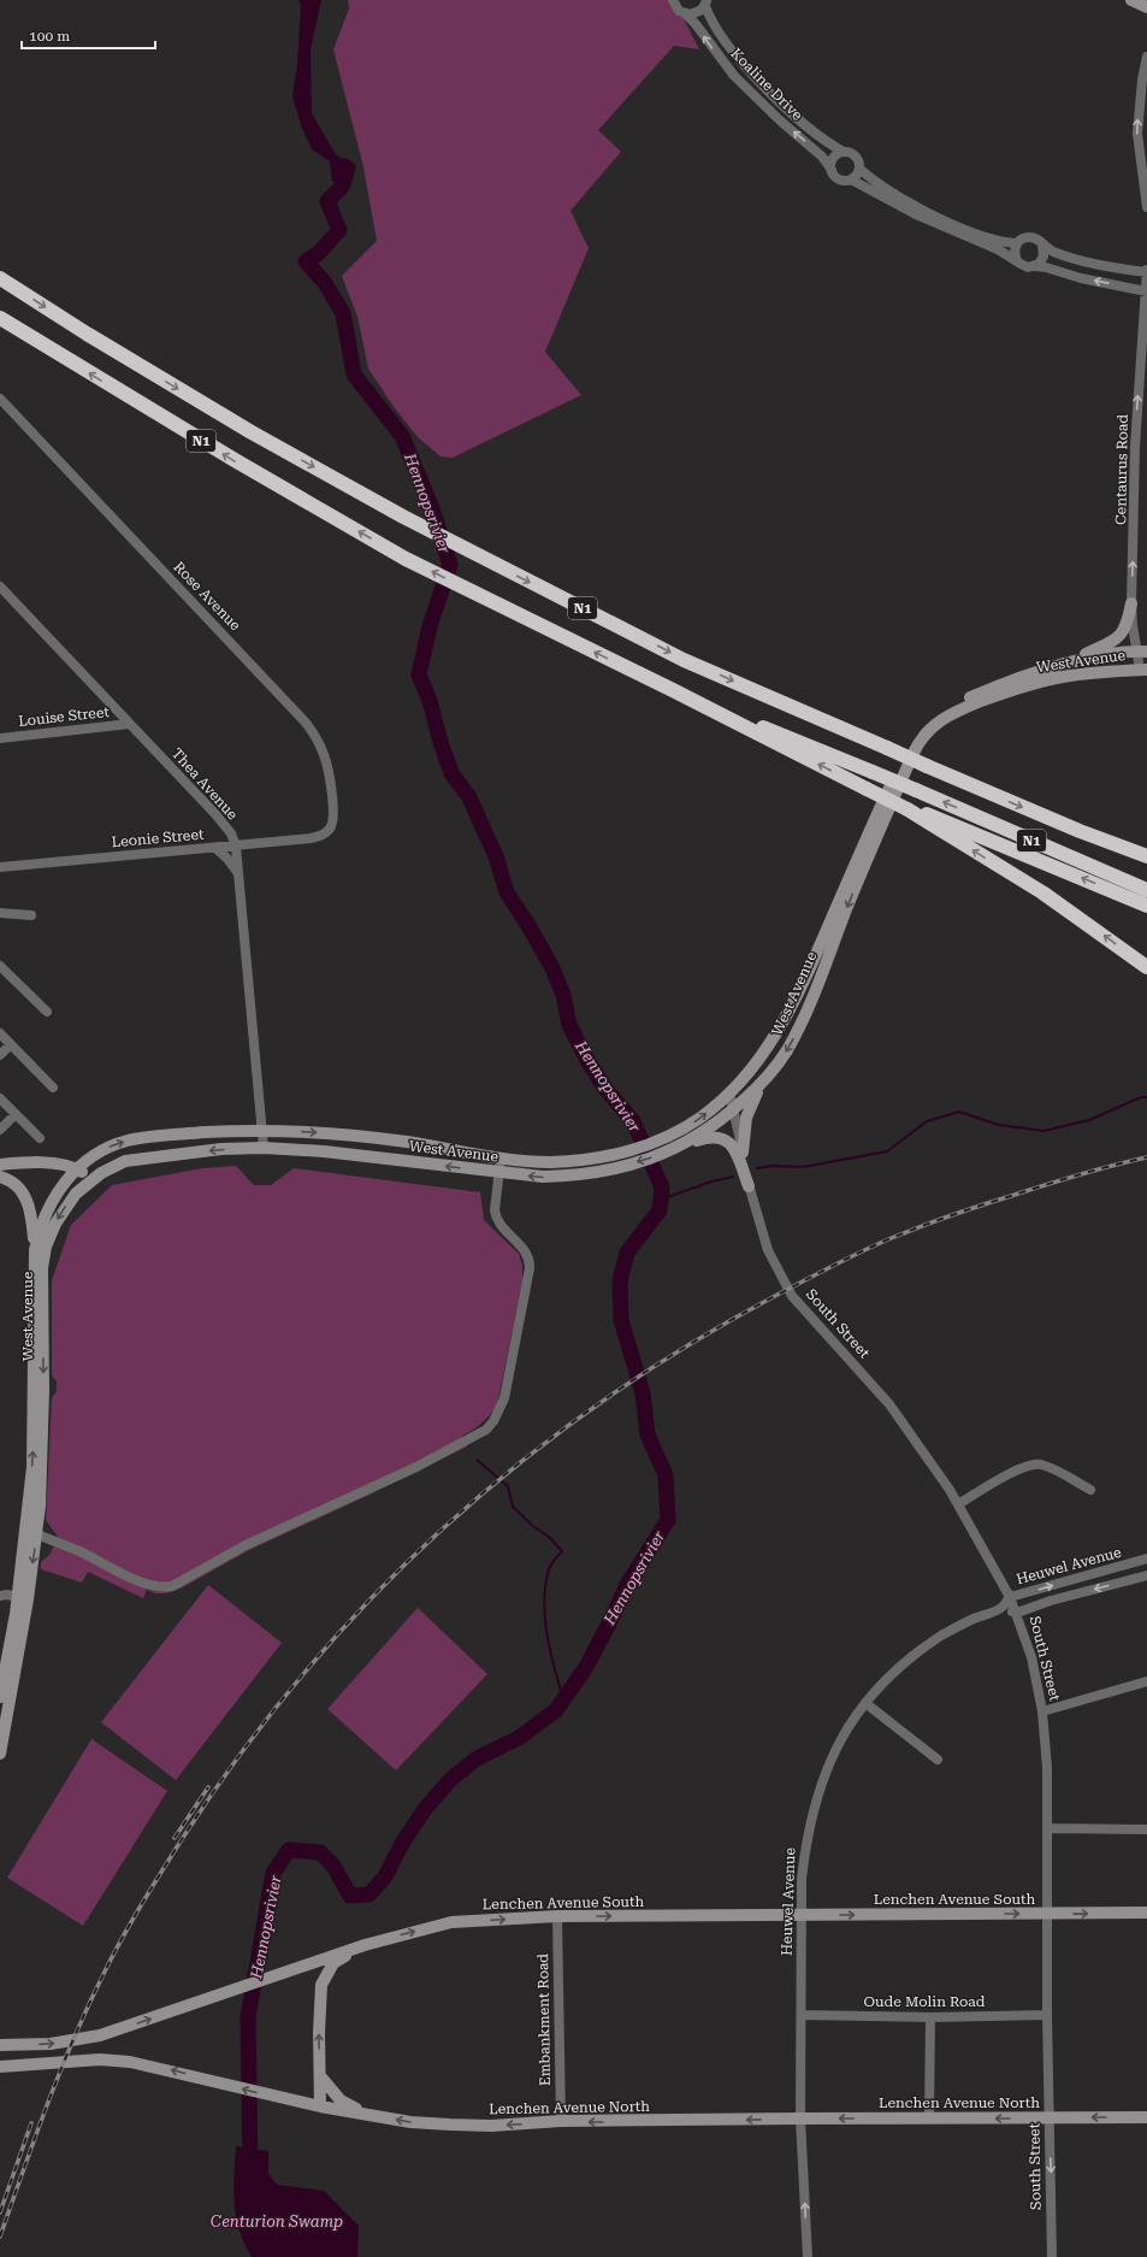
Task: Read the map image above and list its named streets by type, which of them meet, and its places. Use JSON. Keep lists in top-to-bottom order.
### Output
{
  "streets": {
    "highway": ["N1"],
    "street": [
      "Koaline Drive",
      "Centaurus Road",
      "Rose Avenue",
      "West Avenue",
      "Louise Street",
      "Thea Avenue",
      "Leonie Street",
      "South Street",
      "Heuwel Avenue",
      "Lenchen Avenue South",
      "Oude Molin Road",
      "Embankment Road",
      "Lenchen Avenue North"
    ]
  },
  "crossings": [
    ["Centaurus Road", "West Avenue"],
    ["Rose Avenue", "Leonie Street"],
    ["West Avenue", "Thea Avenue"],
    ["West Avenue", "South Street"],
    ["Louise Street", "Thea Avenue"],
    ["Thea Avenue", "Leonie Street"],
    ["South Street", "Heuwel Avenue"],
    ["South Street", "Lenchen Avenue South"],
    ["South Street", "Oude Molin Road"],
    ["South Street", "Lenchen Avenue North"],
    ["Heuwel Avenue", "Lenchen Avenue South"],
    ["Heuwel Avenue", "Oude Molin Road"],
    ["Heuwel Avenue", "Lenchen Avenue North"],
    ["Lenchen Avenue South", "Embankment Road"],
    ["Embankment Road", "Lenchen Avenue North"]
  ],
  "one_way": ["Centaurus Road", "Lenchen Avenue South", "Lenchen Avenue North"],
  "water": ["Hennopsrivier", "Centurion Swamp"],
  "scale_bar": "100 m"
}
